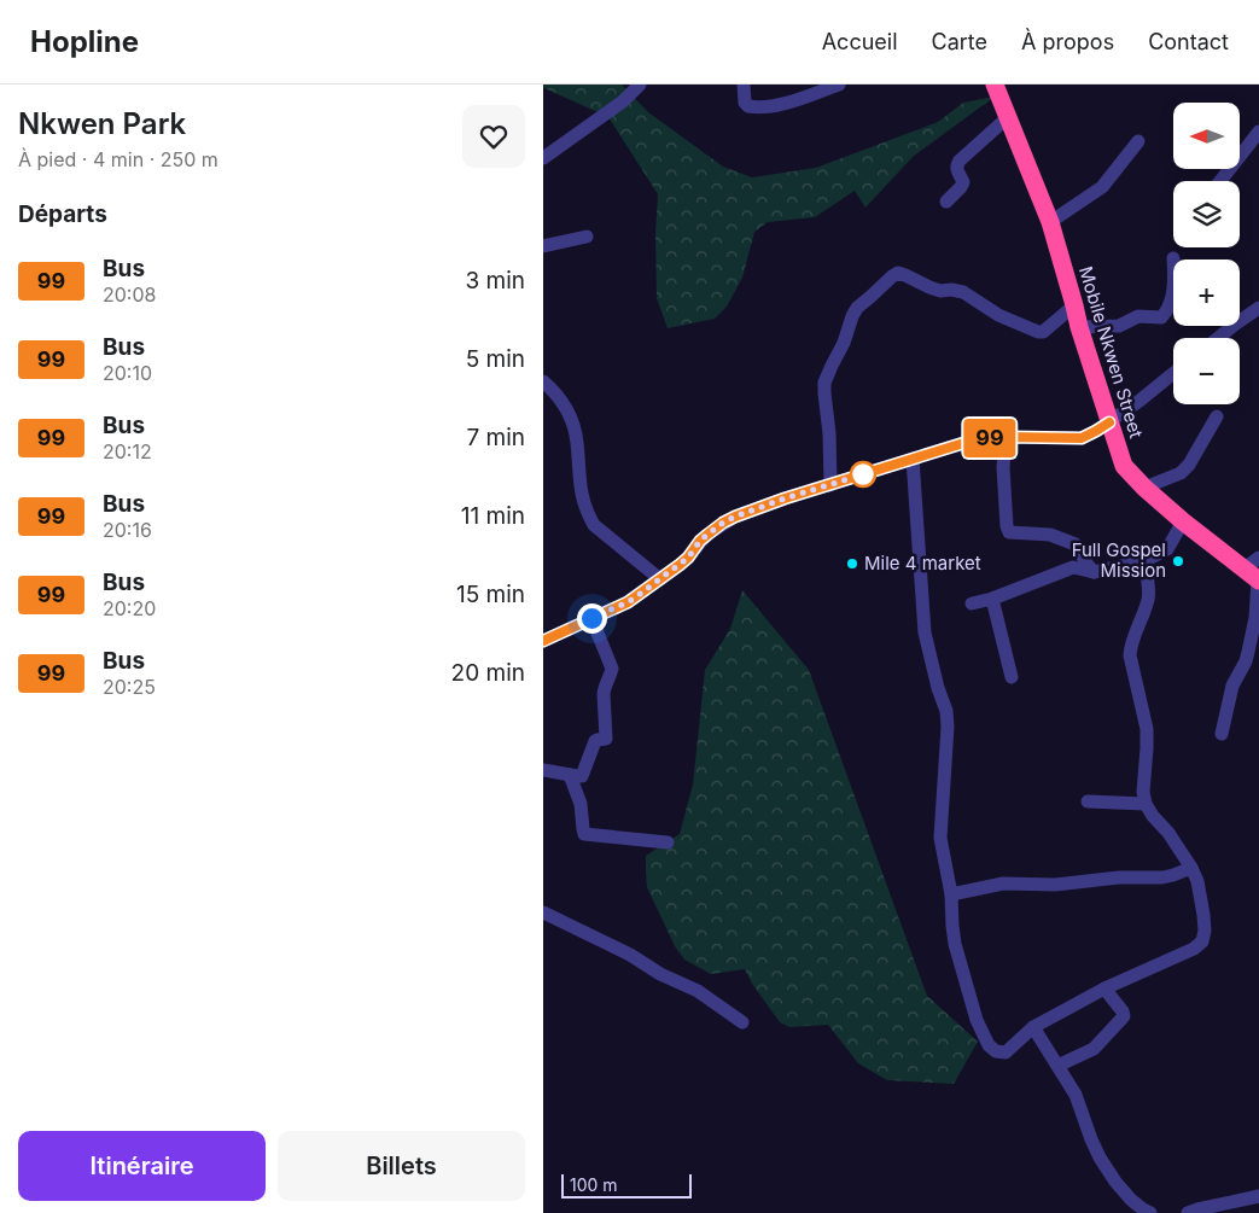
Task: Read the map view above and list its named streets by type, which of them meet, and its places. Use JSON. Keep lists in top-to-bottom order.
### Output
{
  "streets": {
    "highway": ["Mobile Nkwen Street"]
  },
  "places": ["Full Gospel Mission", "Mile 4 market"],
  "lines": ["bus line 99"],
  "scale_bar": "100 m",
  "north": "left",
  "page": {
    "header": "Hopline",
    "nav": [
      "Accueil",
      "Carte",
      "À propos",
      "Contact"
    ],
    "heading": [
      ["Nkwen Park", "À pied · 4 min · 250 m"],
      "Départs"
    ],
    "on_map": "99",
    "map_buttons": ["+", "−"],
    "list": [
      {
        "mark": "99",
        "name": "Bus",
        "note": "20:08",
        "value": "3 min"
      },
      {
        "mark": "99",
        "name": "Bus",
        "note": "20:10",
        "value": "5 min"
      },
      {
        "mark": "99",
        "name": "Bus",
        "note": "20:12",
        "value": "7 min"
      },
      {
        "mark": "99",
        "name": "Bus",
        "note": "20:16",
        "value": "11 min"
      },
      {
        "mark": "99",
        "name": "Bus",
        "note": "20:20",
        "value": "15 min"
      },
      {
        "mark": "99",
        "name": "Bus",
        "note": "20:25",
        "value": "20 min"
      }
    ],
    "buttons": ["Itinéraire", "Billets"],
    "scale": "100 m"
  }
}
